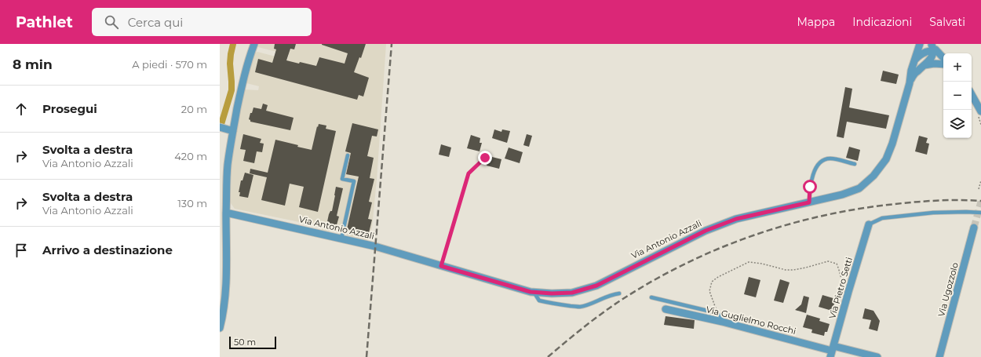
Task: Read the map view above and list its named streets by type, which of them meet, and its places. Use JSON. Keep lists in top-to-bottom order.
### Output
{
  "streets": {
    "street": [
      "Via Antonio Azzali",
      "Via Pietro Setti",
      "Via Ugozzolo",
      "Via Guglielmo Rocchi"
    ]
  },
  "crossings": [
    ["Via Pietro Setti", "Via Guglielmo Rocchi"]
  ],
  "scale_bar": "50 m",
  "page": {
    "header": "Pathlet",
    "search": "Cerca qui",
    "nav": ["Mappa", "Indicazioni", "Salvati"],
    "heading": ["8 min", "A piedi · 570 m"],
    "map_buttons": ["+", "−"],
    "list": [
      ["Prosegui", "20 m"],
      ["Svolta a destra", "Via Antonio Azzali", "420 m"],
      ["Svolta a destra", "Via Antonio Azzali", "130 m"],
      "Arrivo a destinazione"
    ],
    "scale": "50 m"
  }
}
